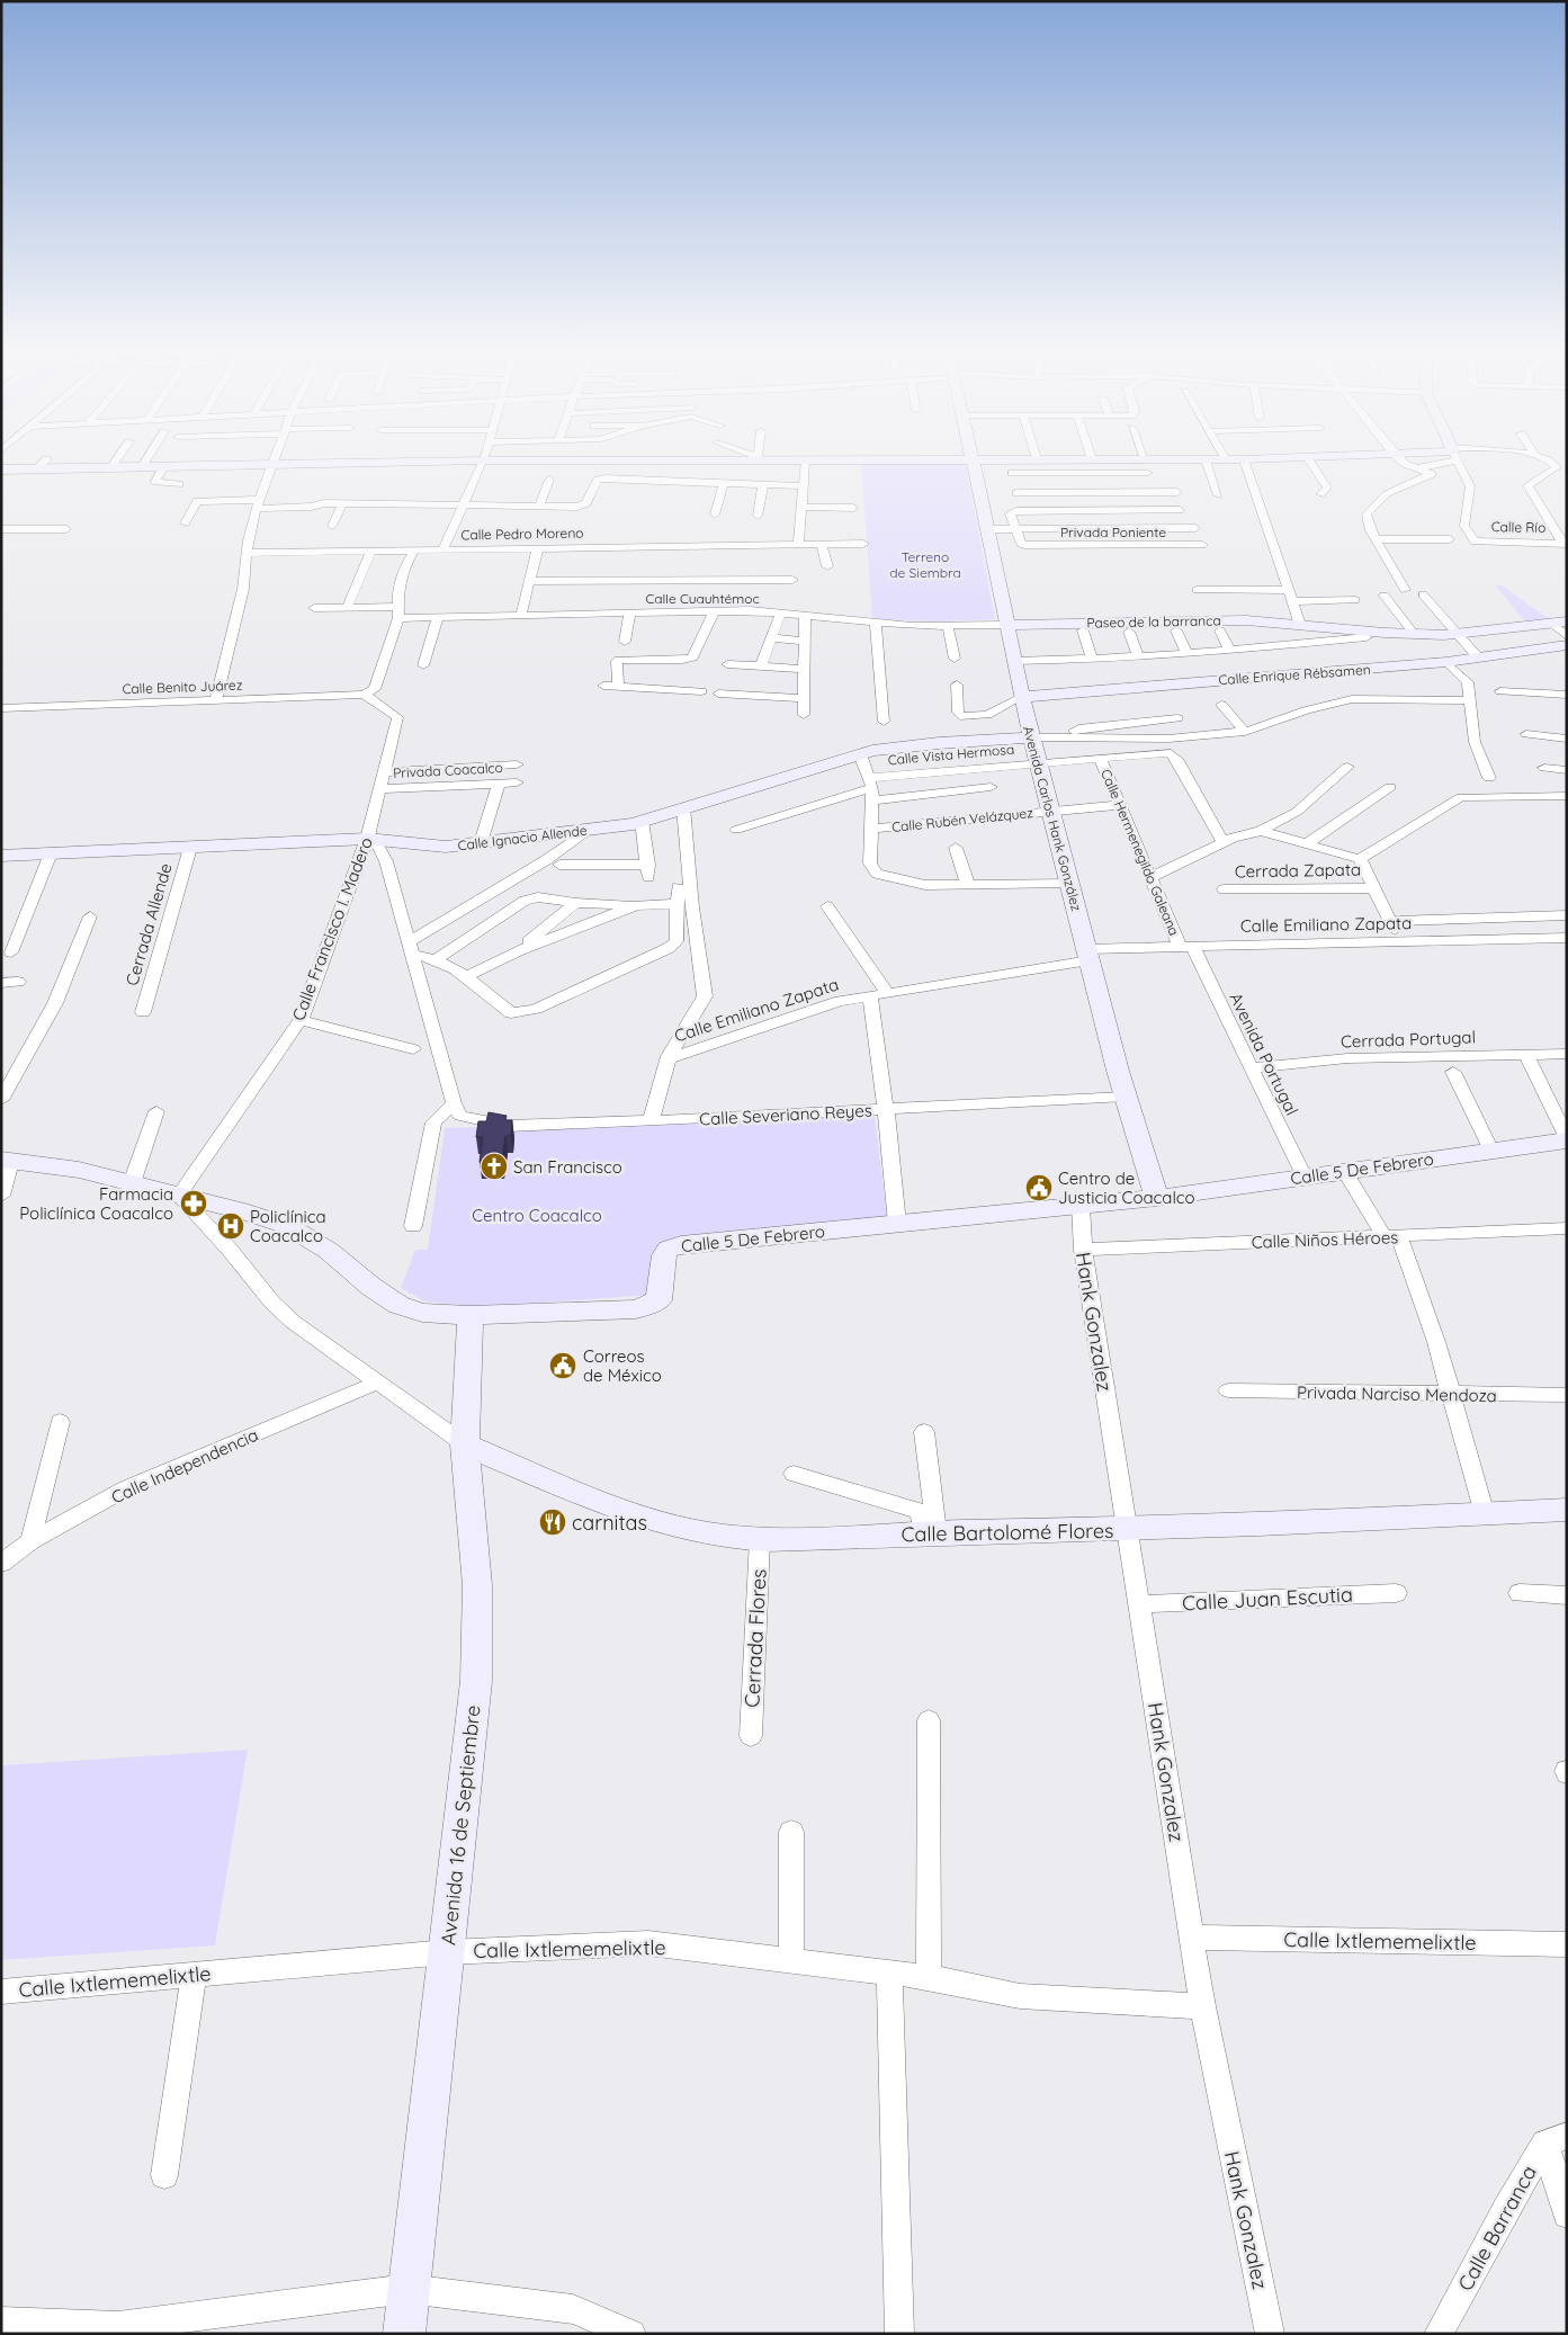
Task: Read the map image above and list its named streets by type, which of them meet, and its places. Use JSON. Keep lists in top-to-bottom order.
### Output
{
  "streets": {
    "street": [
      "Calle Río",
      "Privada Poniente",
      "Calle Pedro Moreno",
      "Calle Cuauhtémoc",
      "Paseo de la barranca",
      "Calle Enrique Rébsamen",
      "Calle Benito Juárez",
      "Calle Vista Hermosa",
      "Privada Coacalco",
      "Avenida Carlos Hank González",
      "Calle Rubén Velázquez",
      "Calle Ignacio Allende",
      "Calle Hermenegildo Galeana",
      "Cerrada Zapata",
      "Cerrada Allende",
      "Calle Emiliano Zapata",
      "Calle Francisco I. Madero",
      "Cerrada Portugal",
      "Avenida Portugal",
      "Calle Severiano Reyes",
      "Calle 5 De Febrero",
      "Calle Niños Héroes",
      "Hank Gonzalez",
      "Privada Narciso Mendoza",
      "Calle Independencia",
      "Calle Bartolomé Flores",
      "Calle Juan Escutia",
      "Cerrada Flores",
      "Avenida 16 de Septiembre",
      "Calle Ixtlememelixtle",
      "Calle Barranca"
    ]
  },
  "crossings": [
    ["Calle Cuauhtémoc", "Paseo de la barranca"],
    ["Calle Cuauhtémoc", "Avenida Carlos Hank González"],
    ["Paseo de la barranca", "Avenida Carlos Hank González"],
    ["Calle Enrique Rébsamen", "Avenida Carlos Hank González"],
    ["Calle Enrique Rébsamen", "Calle Ignacio Allende"],
    ["Calle Benito Juárez", "Calle Francisco I. Madero"],
    ["Calle Vista Hermosa", "Avenida Carlos Hank González"],
    ["Calle Vista Hermosa", "Calle Hermenegildo Galeana"],
    ["Privada Coacalco", "Calle Francisco I. Madero"],
    ["Avenida Carlos Hank González", "Calle Rubén Velázquez"],
    ["Avenida Carlos Hank González", "Calle Ignacio Allende"],
    ["Avenida Carlos Hank González", "Calle Emiliano Zapata"],
    ["Avenida Carlos Hank González", "Calle Severiano Reyes"],
    ["Avenida Carlos Hank González", "Calle 5 De Febrero"],
    ["Calle Rubén Velázquez", "Calle Hermenegildo Galeana"],
    ["Calle Ignacio Allende", "Cerrada Allende"],
    ["Calle Ignacio Allende", "Calle Francisco I. Madero"],
    ["Calle Hermenegildo Galeana", "Calle Emiliano Zapata"],
    ["Calle Hermenegildo Galeana", "Avenida Portugal"],
    ["Calle Emiliano Zapata", "Avenida Portugal"],
    ["Cerrada Portugal", "Avenida Portugal"],
    ["Avenida Portugal", "Calle 5 De Febrero"],
    ["Calle 5 De Febrero", "Hank Gonzalez"],
    ["Calle 5 De Febrero", "Avenida 16 de Septiembre"],
    ["Calle Niños Héroes", "Hank Gonzalez"],
    ["Hank Gonzalez", "Calle Bartolomé Flores"],
    ["Hank Gonzalez", "Calle Juan Escutia"],
    ["Hank Gonzalez", "Calle Ixtlememelixtle"],
    ["Calle Bartolomé Flores", "Cerrada Flores"],
    ["Calle Bartolomé Flores", "Avenida 16 de Septiembre"],
    ["Avenida 16 de Septiembre", "Calle Ixtlememelixtle"]
  ],
  "parks": ["Terreno de Siembra", "Centro Coacalco"],
  "places": {
    "church": ["San Francisco"],
    "public building": ["Centro de Justicia Coacalco", "Correos de México"],
    "pharmacy": ["Farmacia Policlínica Coacalco"],
    "hospital": ["Policlínica Coacalco"],
    "restaurant": ["carnitas"]
  }
}
